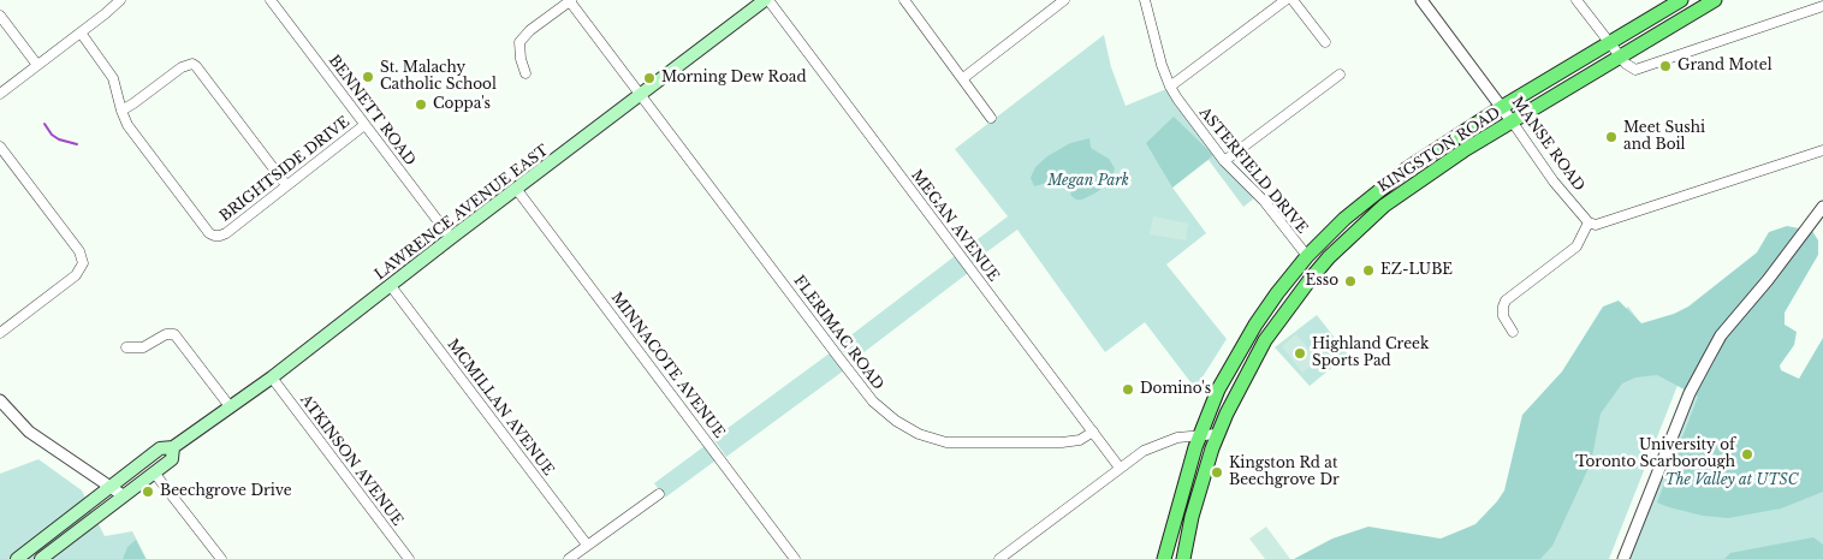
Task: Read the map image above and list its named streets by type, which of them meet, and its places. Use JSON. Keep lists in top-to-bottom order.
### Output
{
  "streets": {
    "main road": ["KINGSTON ROAD", "LAWRENCE AVENUE EAST"],
    "street": [
      "BENNETT ROAD",
      "MANSE ROAD",
      "BRIGHTSIDE DRIVE",
      "ASTERFIELD DRIVE",
      "MEGAN AVENUE",
      "FLERIMAC ROAD",
      "MINNACOTE AVENUE",
      "MCMILLAN AVENUE",
      "ATKINSON AVENUE"
    ]
  },
  "crossings": [
    ["BENNETT ROAD", "BRIGHTSIDE DRIVE"],
    ["BENNETT ROAD", "LAWRENCE AVENUE EAST"],
    ["MANSE ROAD", "KINGSTON ROAD"],
    ["KINGSTON ROAD", "ASTERFIELD DRIVE"],
    ["LAWRENCE AVENUE EAST", "MEGAN AVENUE"],
    ["LAWRENCE AVENUE EAST", "FLERIMAC ROAD"],
    ["LAWRENCE AVENUE EAST", "MINNACOTE AVENUE"],
    ["LAWRENCE AVENUE EAST", "MCMILLAN AVENUE"],
    ["LAWRENCE AVENUE EAST", "ATKINSON AVENUE"],
    ["MEGAN AVENUE", "FLERIMAC ROAD"]
  ],
  "parks": ["Megan Park", "The Valley at UTSC"],
  "places": [
    "Grand Motel",
    "St. Malachy Catholic School",
    "Morning Dew Road",
    "Coppa's",
    "Meet Sushi and Boil",
    "EZ-LUBE",
    "Esso",
    "Highland Creek Sports Pad",
    "Domino's",
    "University of Toronto Scarborough",
    "Kingston Rd at Beechgrove Dr",
    "Beechgrove Drive"
  ]
}
